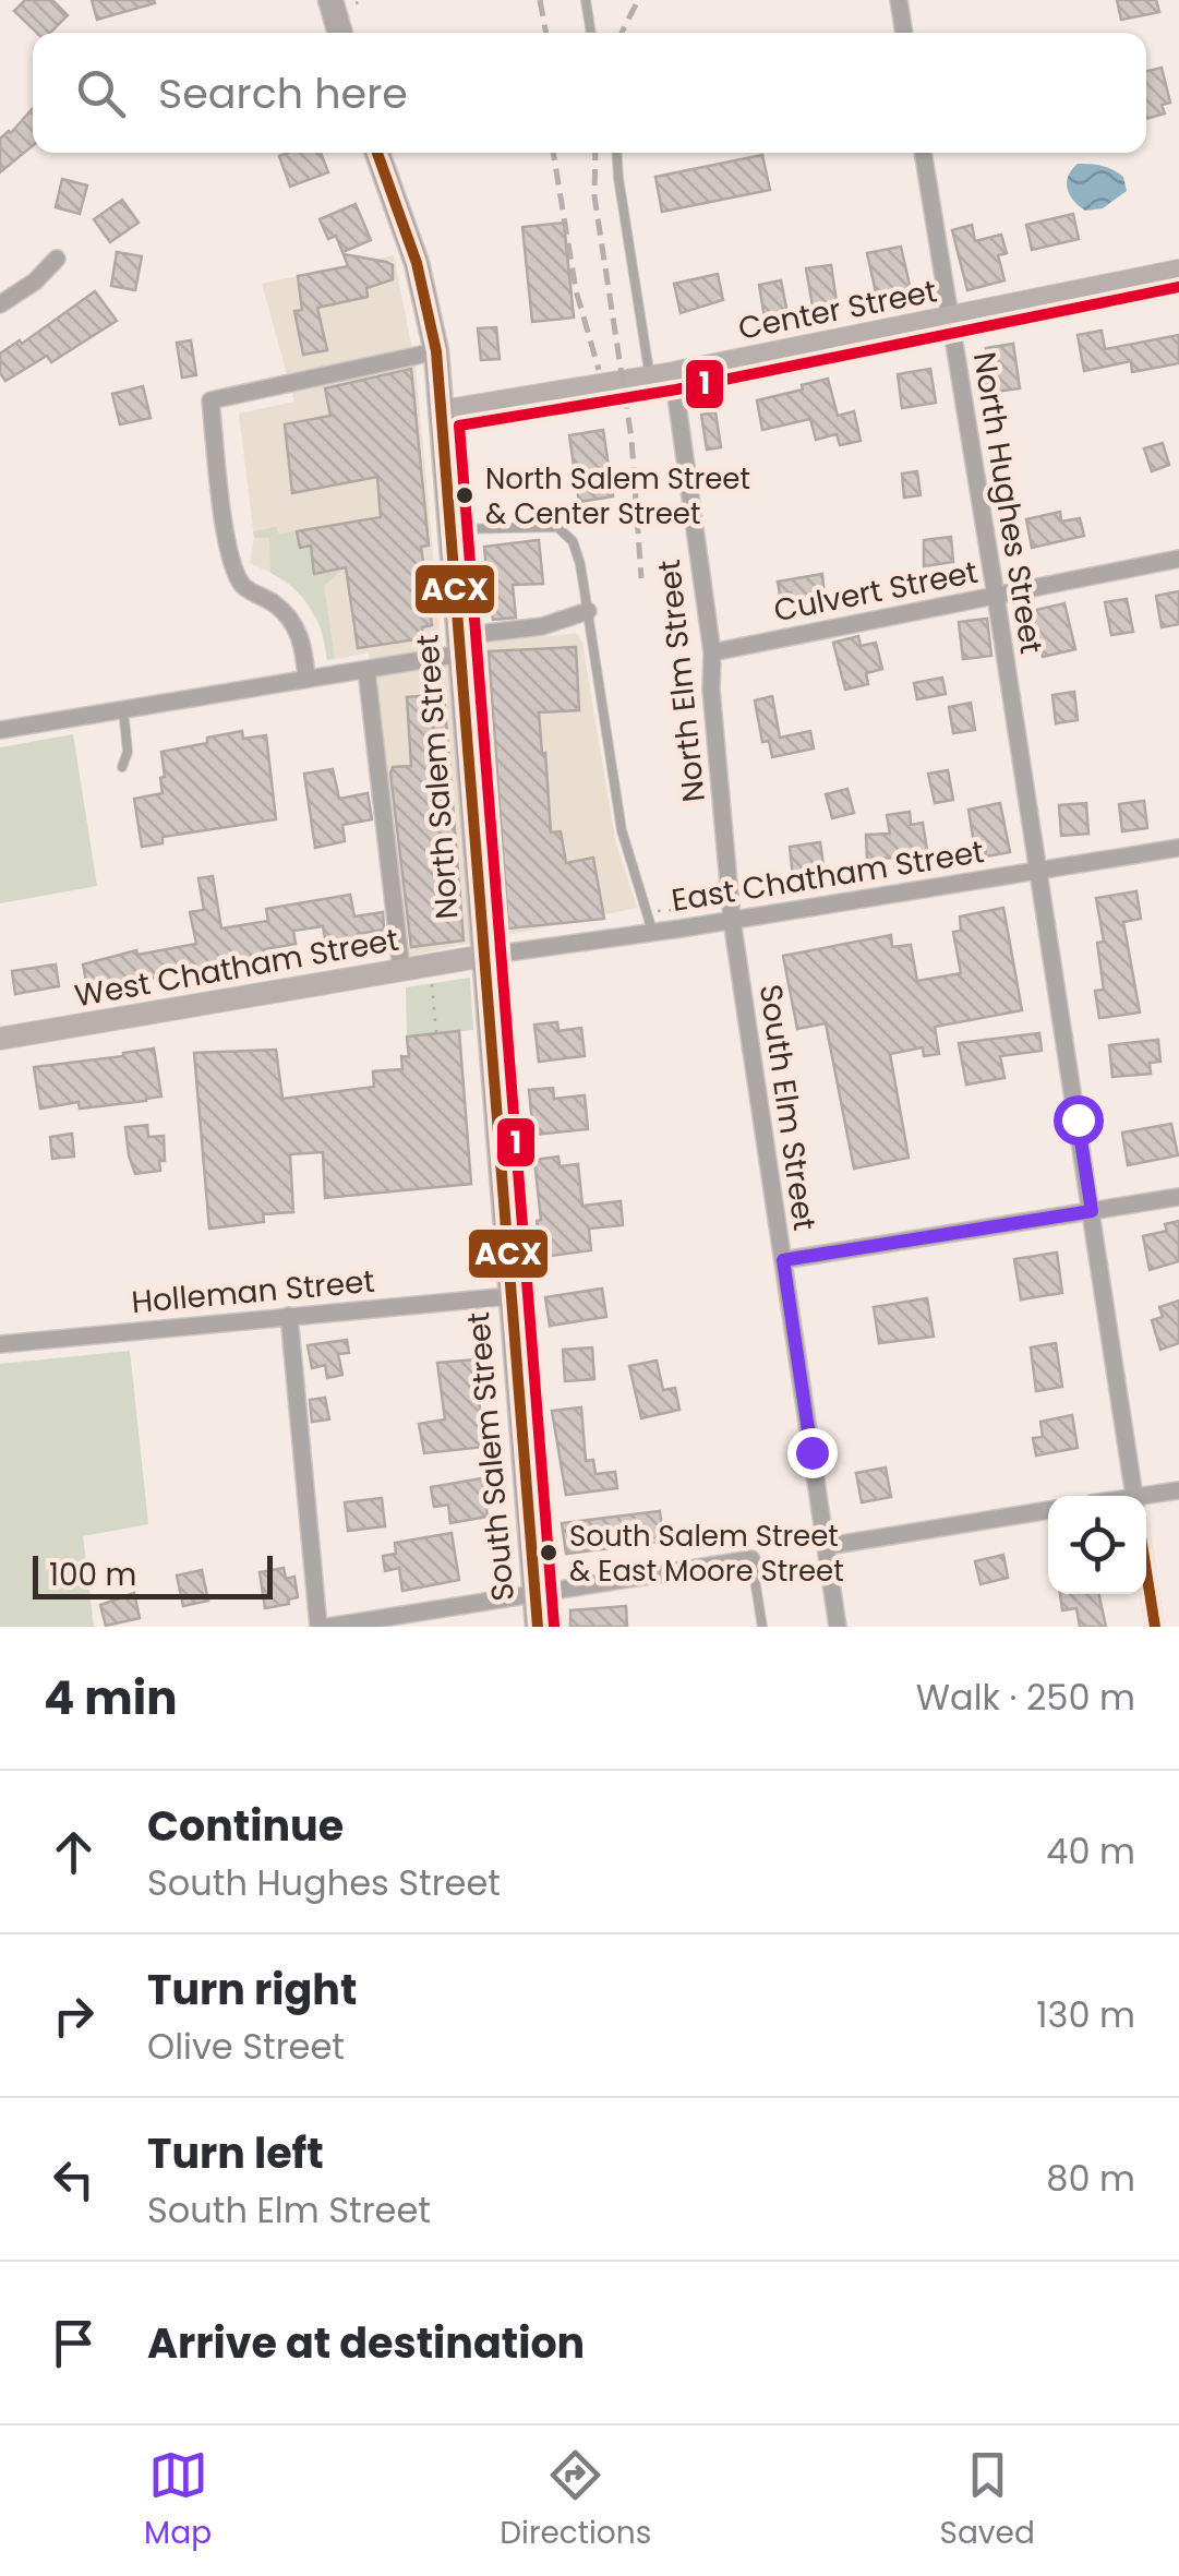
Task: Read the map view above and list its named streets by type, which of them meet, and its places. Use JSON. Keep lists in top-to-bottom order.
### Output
{
  "streets": {
    "main road": [
      "Center Street",
      "North Salem Street",
      "West Chatham Street",
      "South Salem Street"
    ],
    "street": [
      "North Hughes Street",
      "Culvert Street",
      "North Elm Street",
      "East Chatham Street",
      "South Elm Street",
      "Holleman Street"
    ]
  },
  "crossings": [
    ["Center Street", "North Hughes Street"],
    ["Center Street", "North Elm Street"],
    ["Center Street", "North Salem Street"],
    ["North Hughes Street", "Culvert Street"],
    ["North Hughes Street", "East Chatham Street"],
    ["Culvert Street", "North Elm Street"],
    ["North Elm Street", "East Chatham Street"],
    ["North Elm Street", "South Elm Street"],
    ["North Salem Street", "East Chatham Street"],
    ["North Salem Street", "West Chatham Street"],
    ["North Salem Street", "South Salem Street"],
    ["East Chatham Street", "West Chatham Street"],
    ["East Chatham Street", "South Elm Street"],
    ["East Chatham Street", "South Salem Street"],
    ["West Chatham Street", "South Salem Street"],
    ["Holleman Street", "South Salem Street"]
  ],
  "places": ["North Salem Street & Center Street", "South Salem Street & East Moore Street"],
  "lines": ["transit line ACX", "transit line 1"],
  "scale_bar": "100 m",
  "page": {
    "search": "Search here",
    "scale": "100 m",
    "heading": ["4 min", "Walk · 250 m"],
    "list": [
      ["Continue", "South Hughes Street", "40 m"],
      ["Turn right", "Olive Street", "130 m"],
      ["Turn left", "South Elm Street", "80 m"],
      "Arrive at destination"
    ],
    "nav": ["Map", "Directions", "Saved"]
  }
}
